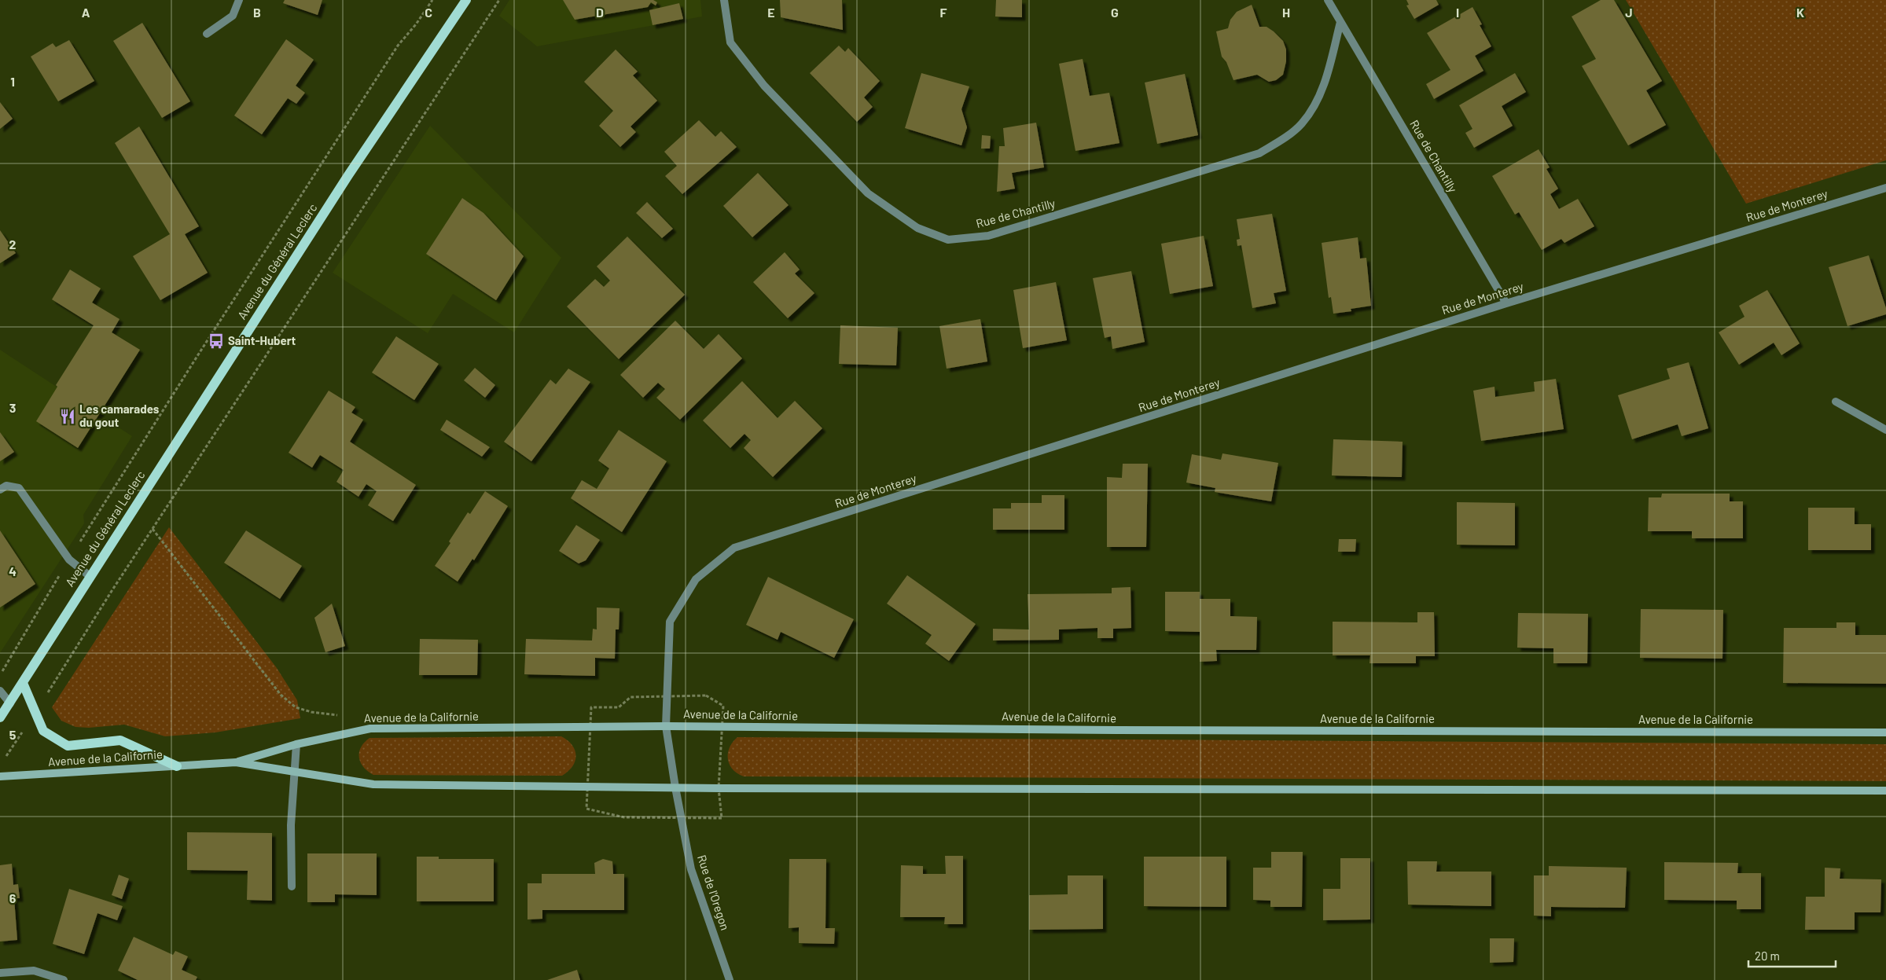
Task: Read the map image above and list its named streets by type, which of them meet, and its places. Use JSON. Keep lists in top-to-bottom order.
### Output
{
  "streets": {
    "main road": ["Avenue du Général Leclerc"],
    "street": [
      "Rue de Chantilly",
      "Rue de Monterey",
      "Avenue de la Californie",
      "Rue de l'Oregon"
    ]
  },
  "crossings": [
    ["Rue de Chantilly", "Rue de Monterey"],
    ["Rue de Monterey", "Avenue de la Californie"],
    ["Rue de Monterey", "Rue de l'Oregon"],
    ["Avenue de la Californie", "Rue de l'Oregon"]
  ],
  "places": {
    "bus stop": ["Saint-Hubert"],
    "restaurant": ["Les camarades du gout"]
  },
  "scale_bar": "20 m",
  "grid": {
    "columns": [
      "A",
      "B",
      "C",
      "D",
      "E",
      "F",
      "G",
      "H",
      "I",
      "J",
      "K"
    ],
    "rows": [
      "1",
      "2",
      "3",
      "4",
      "5",
      "6"
    ]
  }
}
